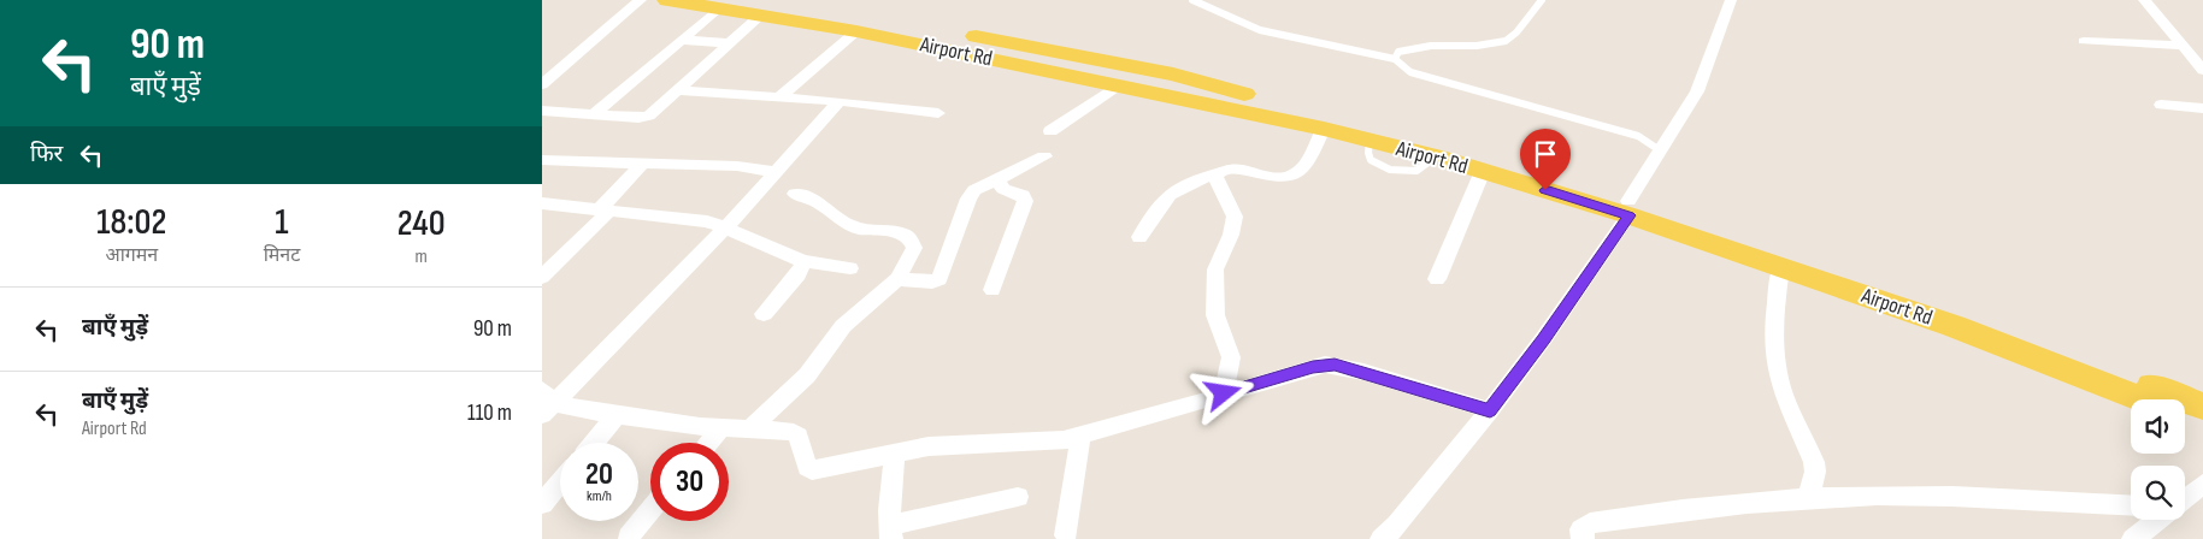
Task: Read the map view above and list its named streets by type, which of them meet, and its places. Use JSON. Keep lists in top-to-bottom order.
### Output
{
  "streets": {
    "main road": ["Airport Rd"]
  },
  "page": {
    "turn": ["90 m", "बाएँ मुड़ें"],
    "then": "फिर",
    "eta": [
      "18:02",
      "आगमन",
      "1",
      "मिनट",
      "240",
      "m"
    ],
    "list": [
      {
        "name": "बाएँ मुड़ें",
        "value": "90 m"
      },
      {
        "name": "बाएँ मुड़ें",
        "note": "Airport Rd",
        "value": "110 m"
      }
    ],
    "speed": "20 km/h",
    "limit": "30"
  }
}
